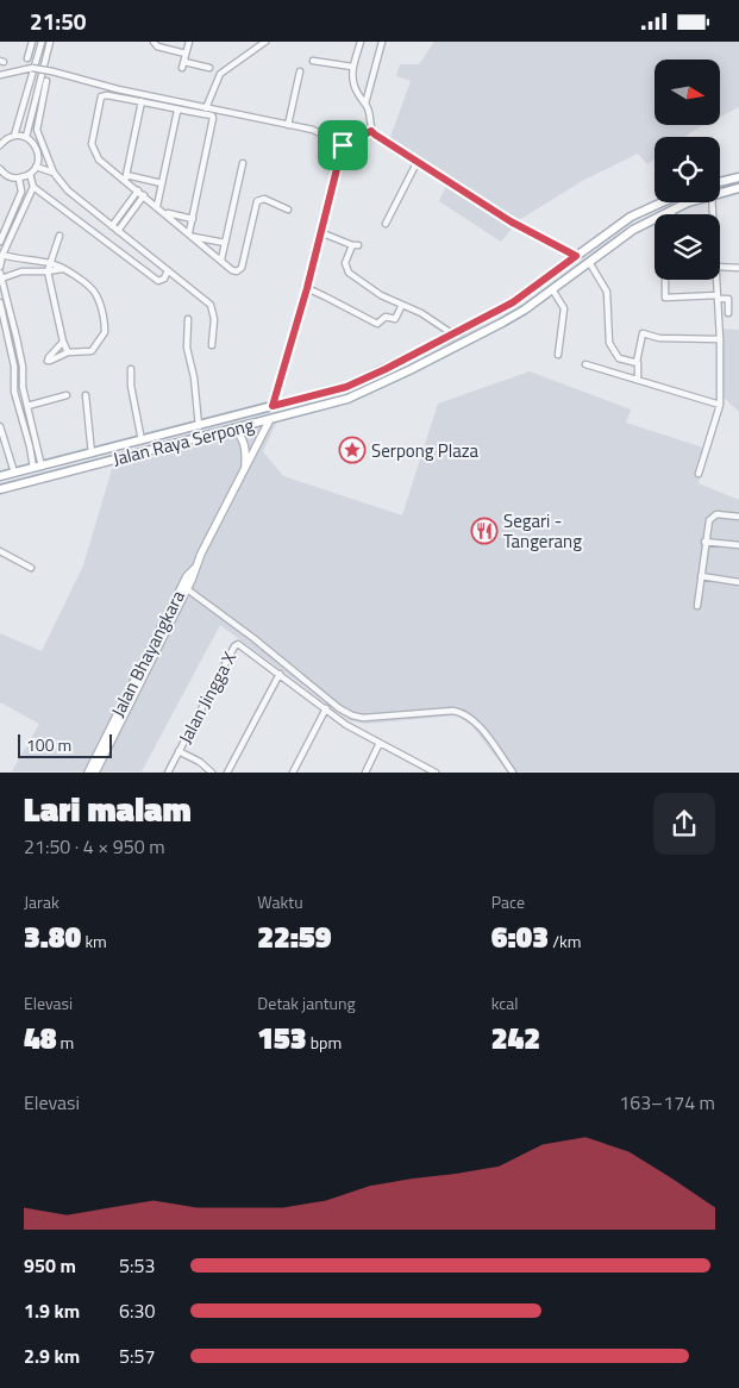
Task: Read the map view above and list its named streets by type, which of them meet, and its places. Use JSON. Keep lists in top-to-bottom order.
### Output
{
  "streets": {
    "main road": ["Jalan Raya Serpong", "Jalan Bhayangkara"],
    "street": ["Jalan Jingga X"]
  },
  "crossings": [
    ["Jalan Raya Serpong", "Jalan Bhayangkara"]
  ],
  "places": {
    "place": ["Serpong Plaza"],
    "restaurant": ["Segari - Tangerang"]
  },
  "scale_bar": "100 m",
  "north": "right",
  "page": {
    "status": "21:50",
    "scale": "100 m",
    "heading": ["Lari malam", "21:50 · 4 × 950 m"],
    "stats": [
      ["Jarak", "3.80 km"],
      ["Waktu", "22:59"],
      ["Pace", "6:03 /km"],
      ["Elevasi", "48 m"],
      ["Detak jantung", "153 bpm"],
      ["kcal", "242"]
    ],
    "chart": ["Elevasi", "163–174 m"],
    "list": [
      {
        "name": "950 m",
        "note": "5:53"
      },
      {
        "name": "1.9 km",
        "note": "6:30"
      },
      {
        "name": "2.9 km",
        "note": "5:57"
      }
    ]
  }
}
